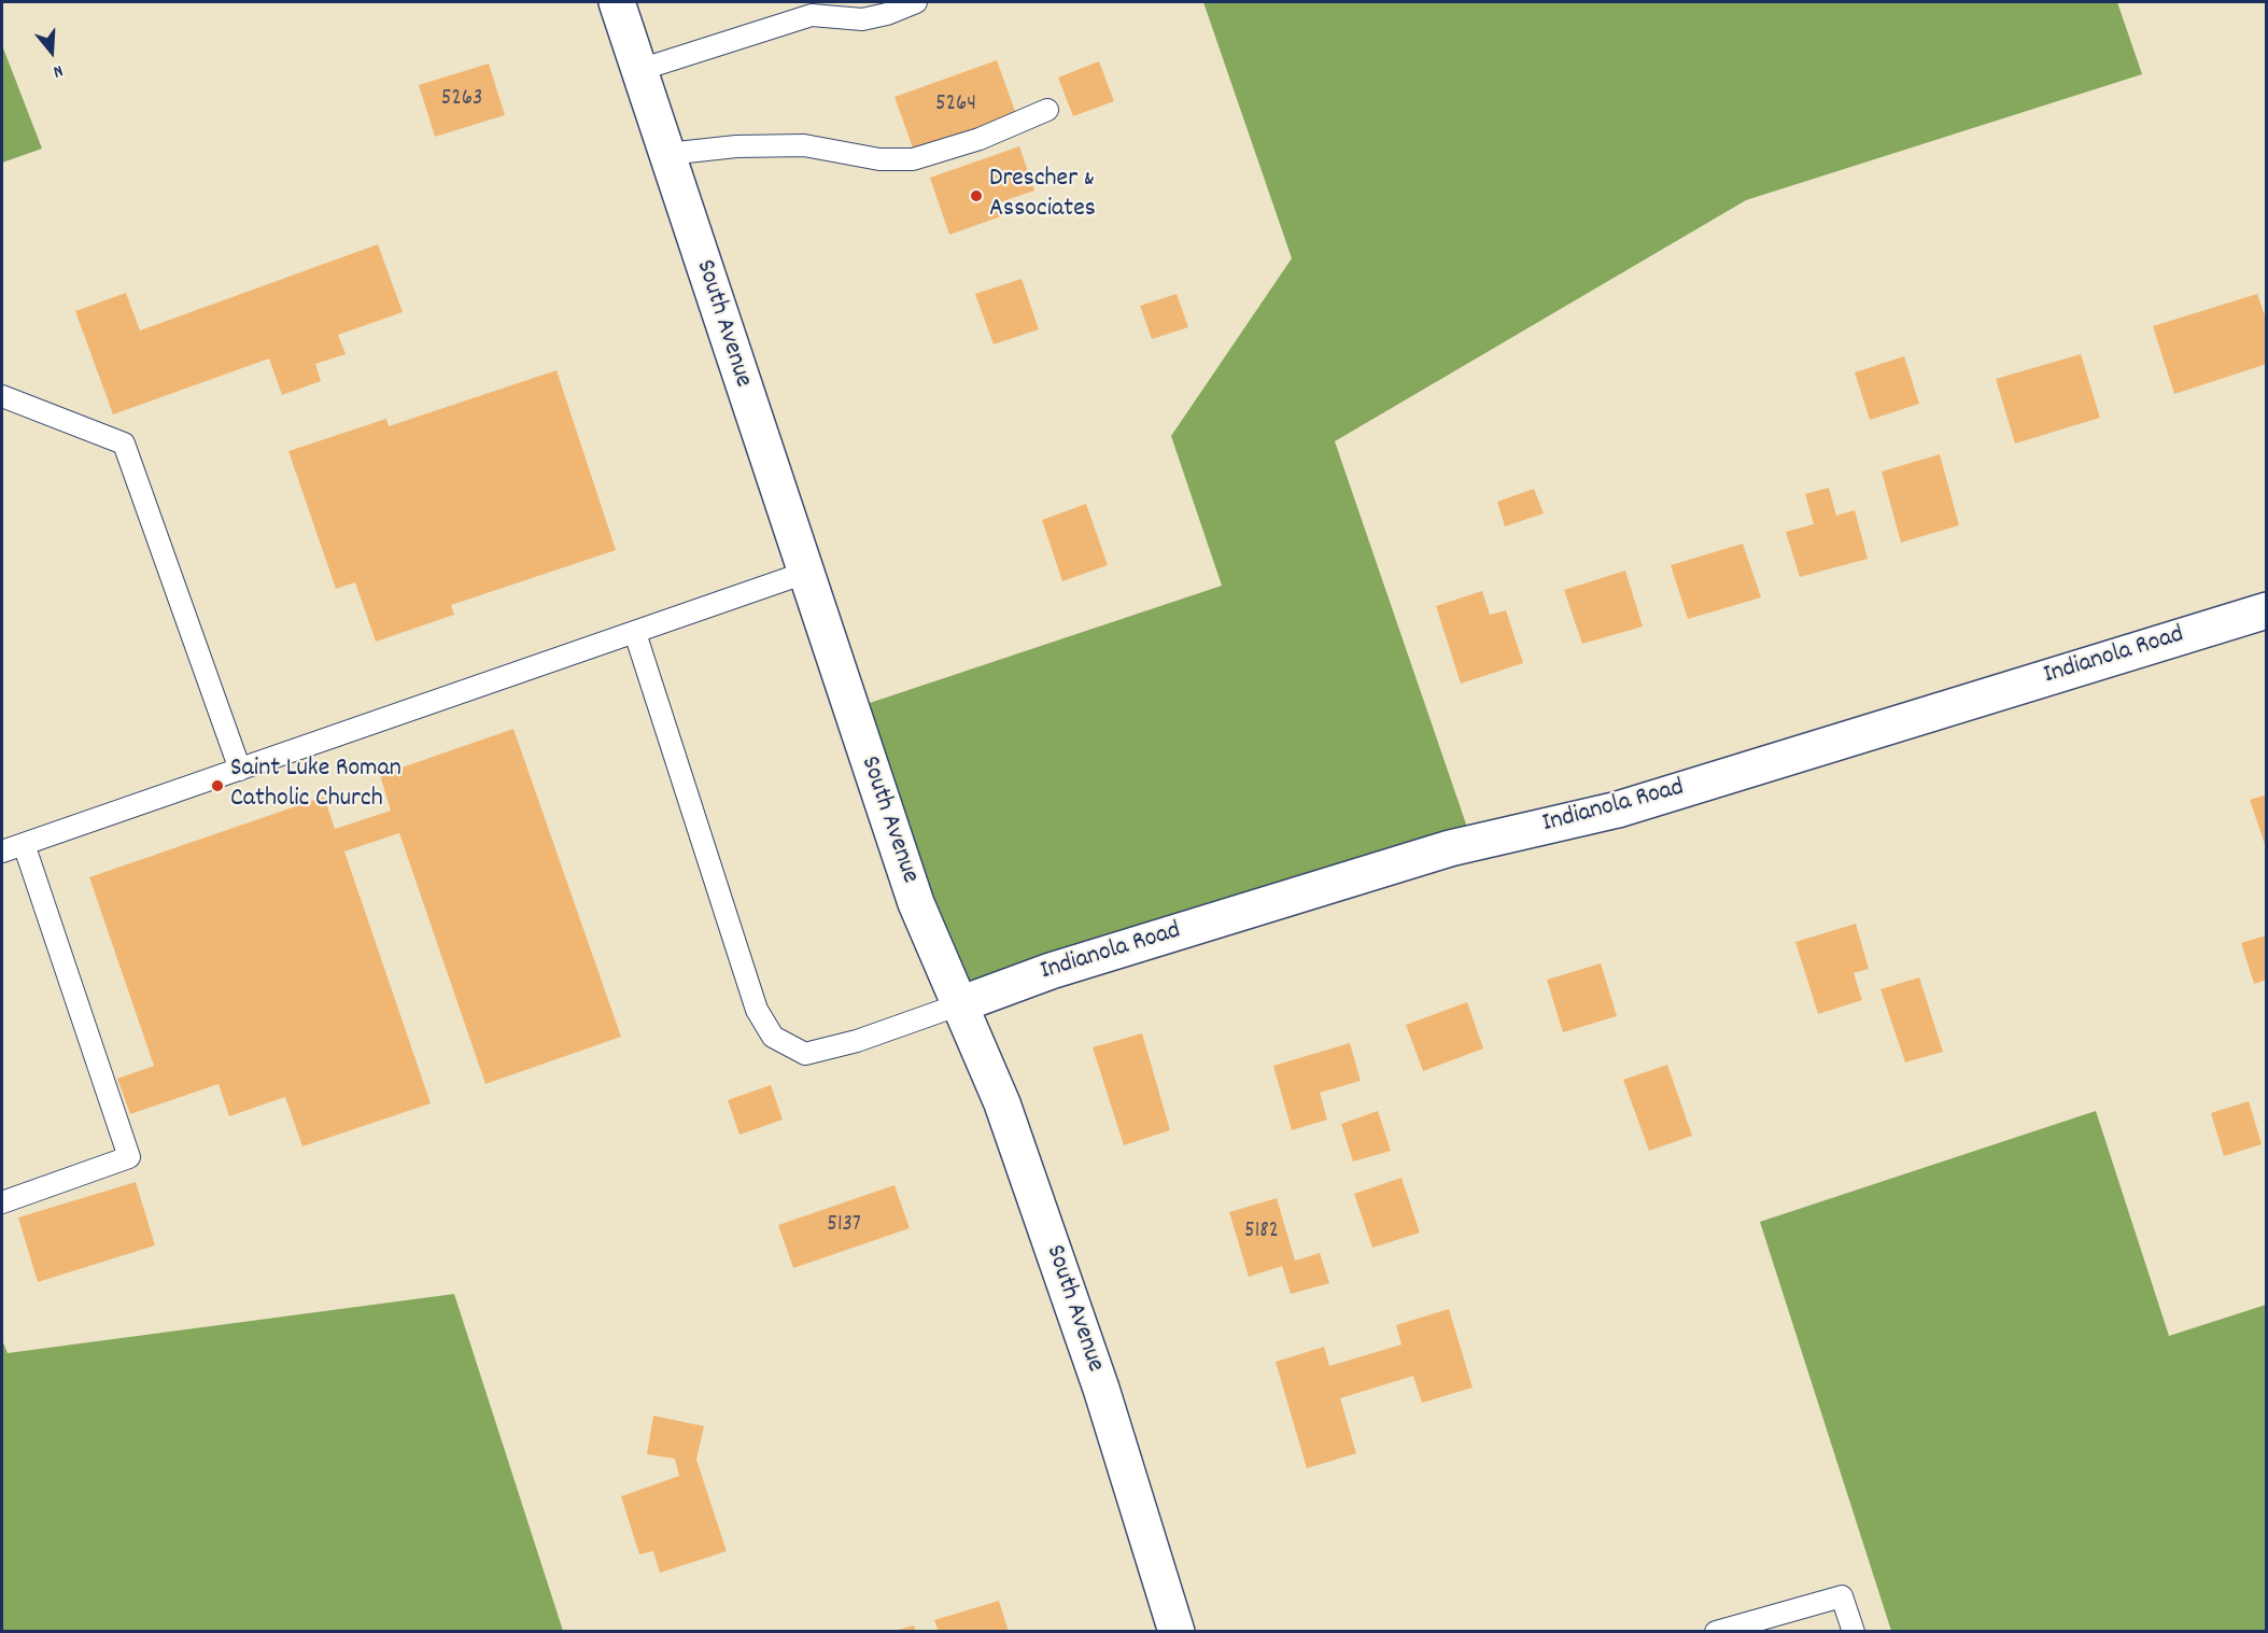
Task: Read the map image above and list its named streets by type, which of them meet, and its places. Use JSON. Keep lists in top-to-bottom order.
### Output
{
  "streets": {
    "main road": ["South Avenue", "Indianola Road"]
  },
  "crossings": [
    ["South Avenue", "Indianola Road"]
  ],
  "places": ["Drescher & Associates", "Saint Luke Roman Catholic Church"],
  "house_numbers": [
    "5263",
    "5264",
    "5137",
    "5182"
  ],
  "north": "bottom"
}
